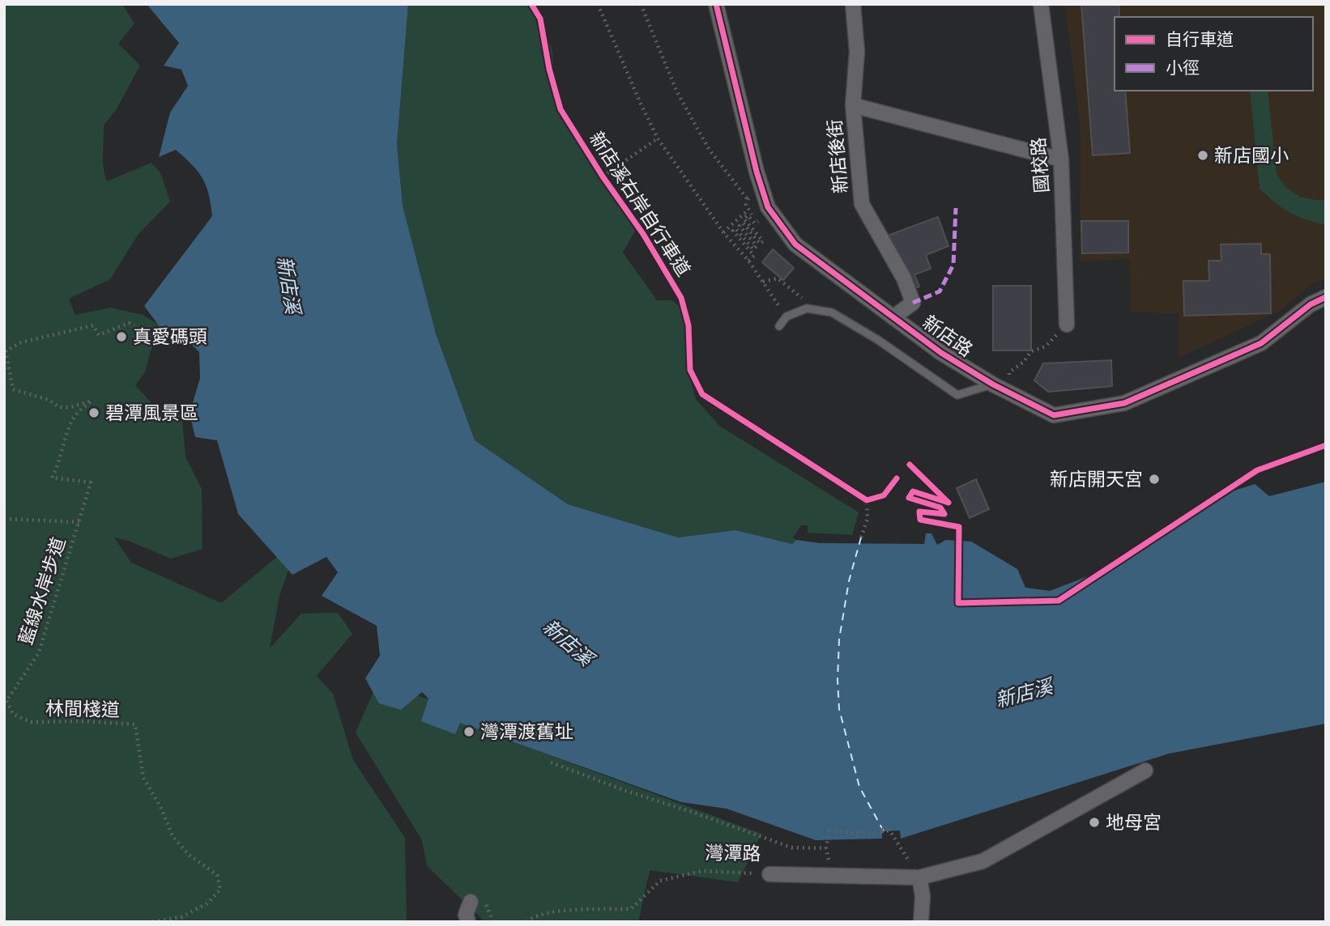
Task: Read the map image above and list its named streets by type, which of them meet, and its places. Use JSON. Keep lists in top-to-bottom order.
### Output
{
  "streets": {
    "street": [
      "新店後街",
      "國校路",
      "新店路",
      "灣潭路"
    ],
    "path": ["藍線水岸步道", "林間棧道"],
    "cycle path": ["新店溪右岸自行車道"]
  },
  "crossings": [
    ["新店後街", "新店路"],
    ["藍線水岸步道", "林間棧道"]
  ],
  "water": ["新店溪"],
  "places": [
    "新店國小",
    "真愛碼頭",
    "碧潭風景區",
    "新店開天宮",
    "灣潭渡舊址",
    "地母宮"
  ],
  "legend": ["自行車道", "小徑"]
}
